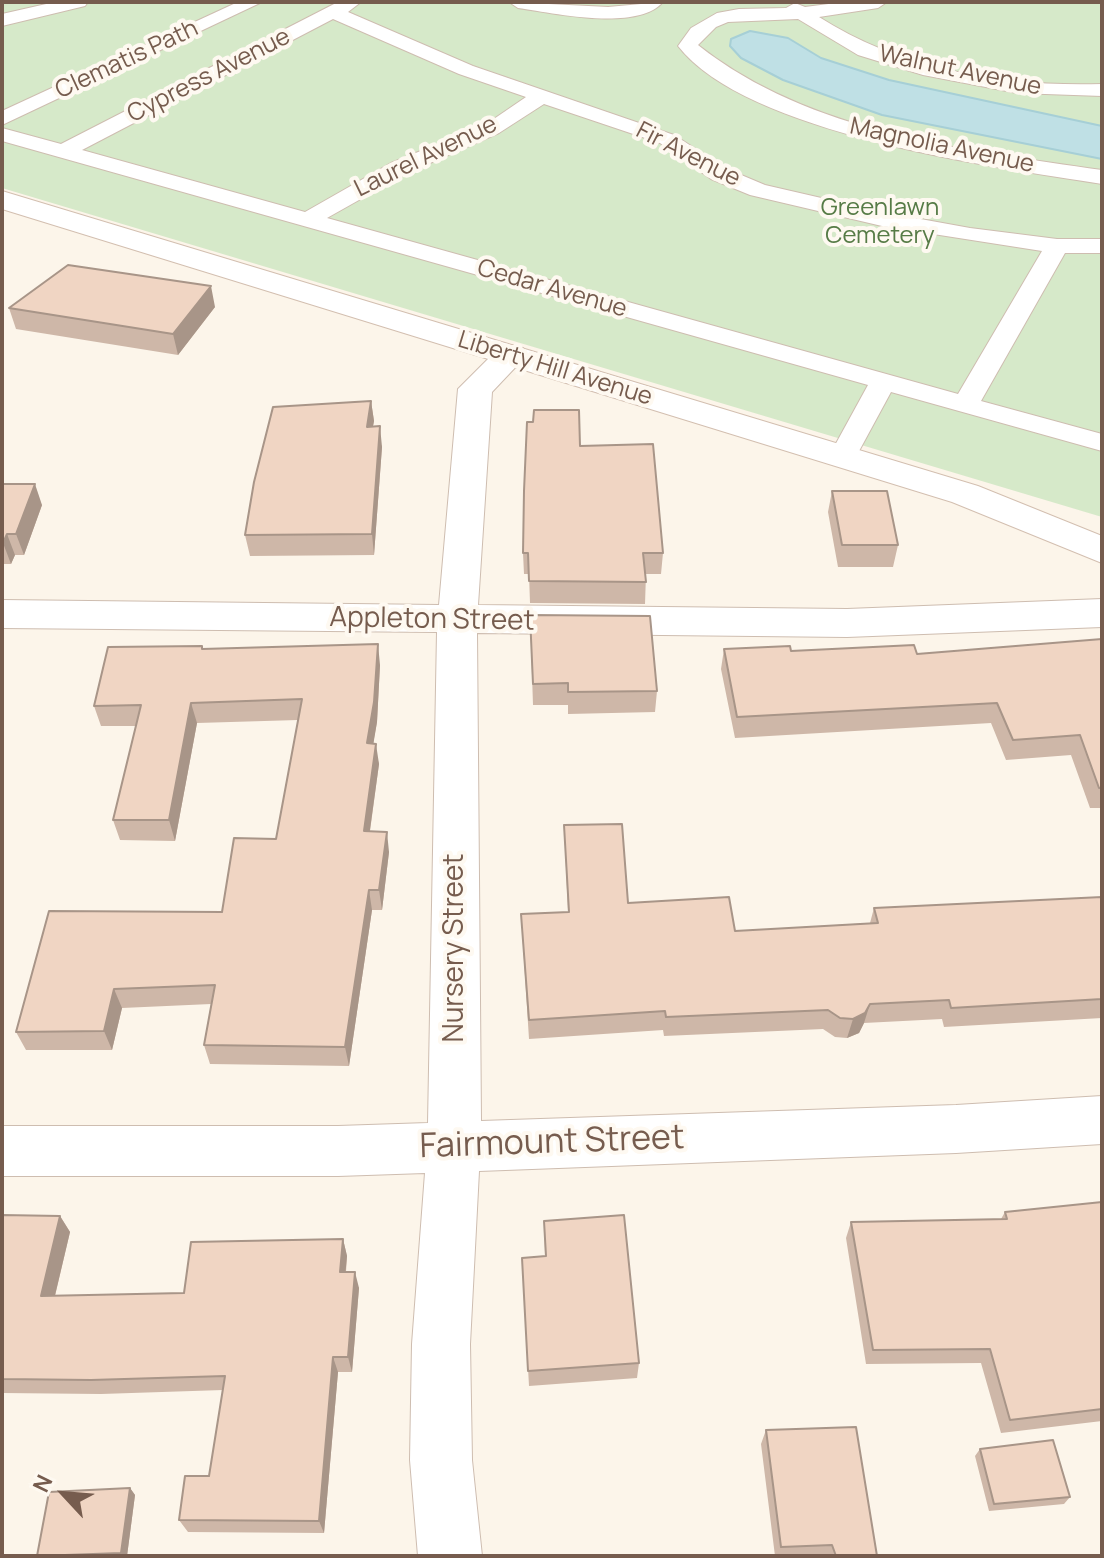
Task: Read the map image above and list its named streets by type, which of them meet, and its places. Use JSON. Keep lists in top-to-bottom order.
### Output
{
  "streets": {
    "street": [
      "Liberty Hill Avenue",
      "Appleton Street",
      "Nursery Street",
      "Fairmount Street"
    ],
    "lane": [
      "Clematis Path",
      "Walnut Avenue",
      "Cypress Avenue",
      "Magnolia Avenue",
      "Fir Avenue",
      "Laurel Avenue",
      "Cedar Avenue"
    ]
  },
  "crossings": [
    ["Walnut Avenue", "Magnolia Avenue"],
    ["Cypress Avenue", "Fir Avenue"],
    ["Cypress Avenue", "Cedar Avenue"],
    ["Fir Avenue", "Laurel Avenue"],
    ["Laurel Avenue", "Cedar Avenue"],
    ["Liberty Hill Avenue", "Nursery Street"],
    ["Appleton Street", "Nursery Street"],
    ["Nursery Street", "Fairmount Street"]
  ],
  "parks": ["Greenlawn Cemetery"],
  "north": "top left"
}
